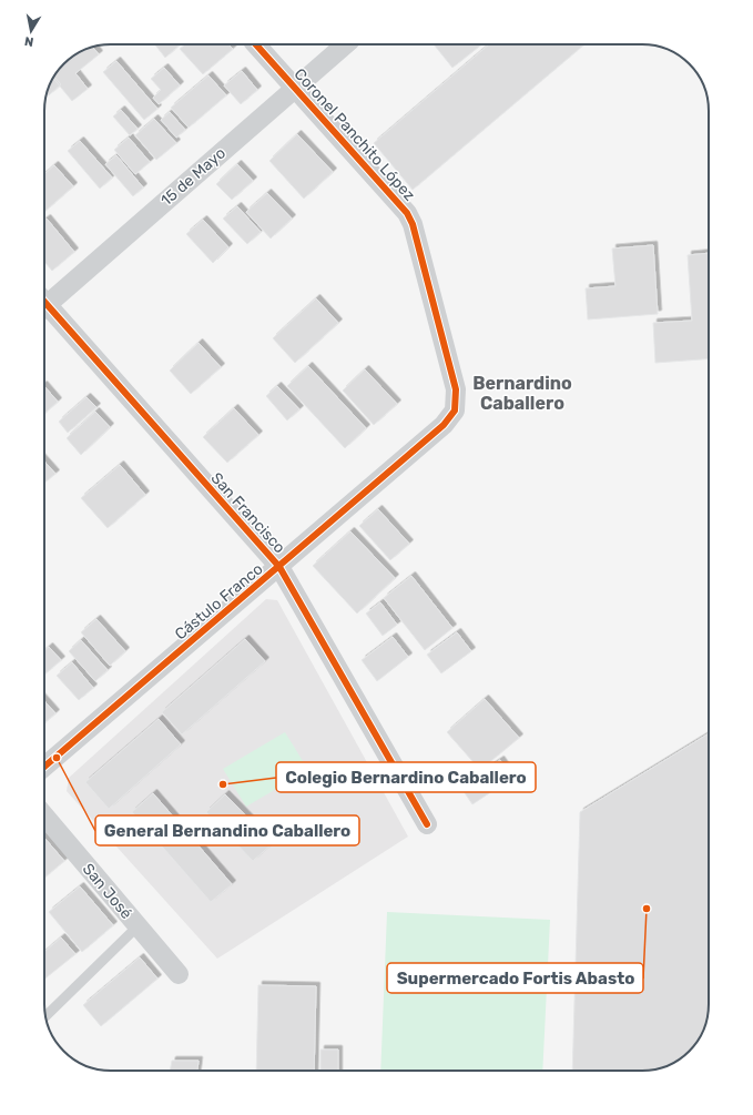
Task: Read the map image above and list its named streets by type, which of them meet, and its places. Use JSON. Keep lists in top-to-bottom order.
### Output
{
  "streets": {
    "street": [
      "Coronel Panchito López",
      "15 de Mayo",
      "San Francisco",
      "Cástulo Franco",
      "San José"
    ]
  },
  "crossings": [
    ["Coronel Panchito López", "15 de Mayo"],
    ["Coronel Panchito López", "Cástulo Franco"],
    ["San Francisco", "Cástulo Franco"]
  ],
  "districts": ["Bernardino Caballero"],
  "places": ["General Bernandino Caballero", "Colegio Bernardino Caballero", "Supermercado Fortis Abasto"],
  "north": "bottom"
}
